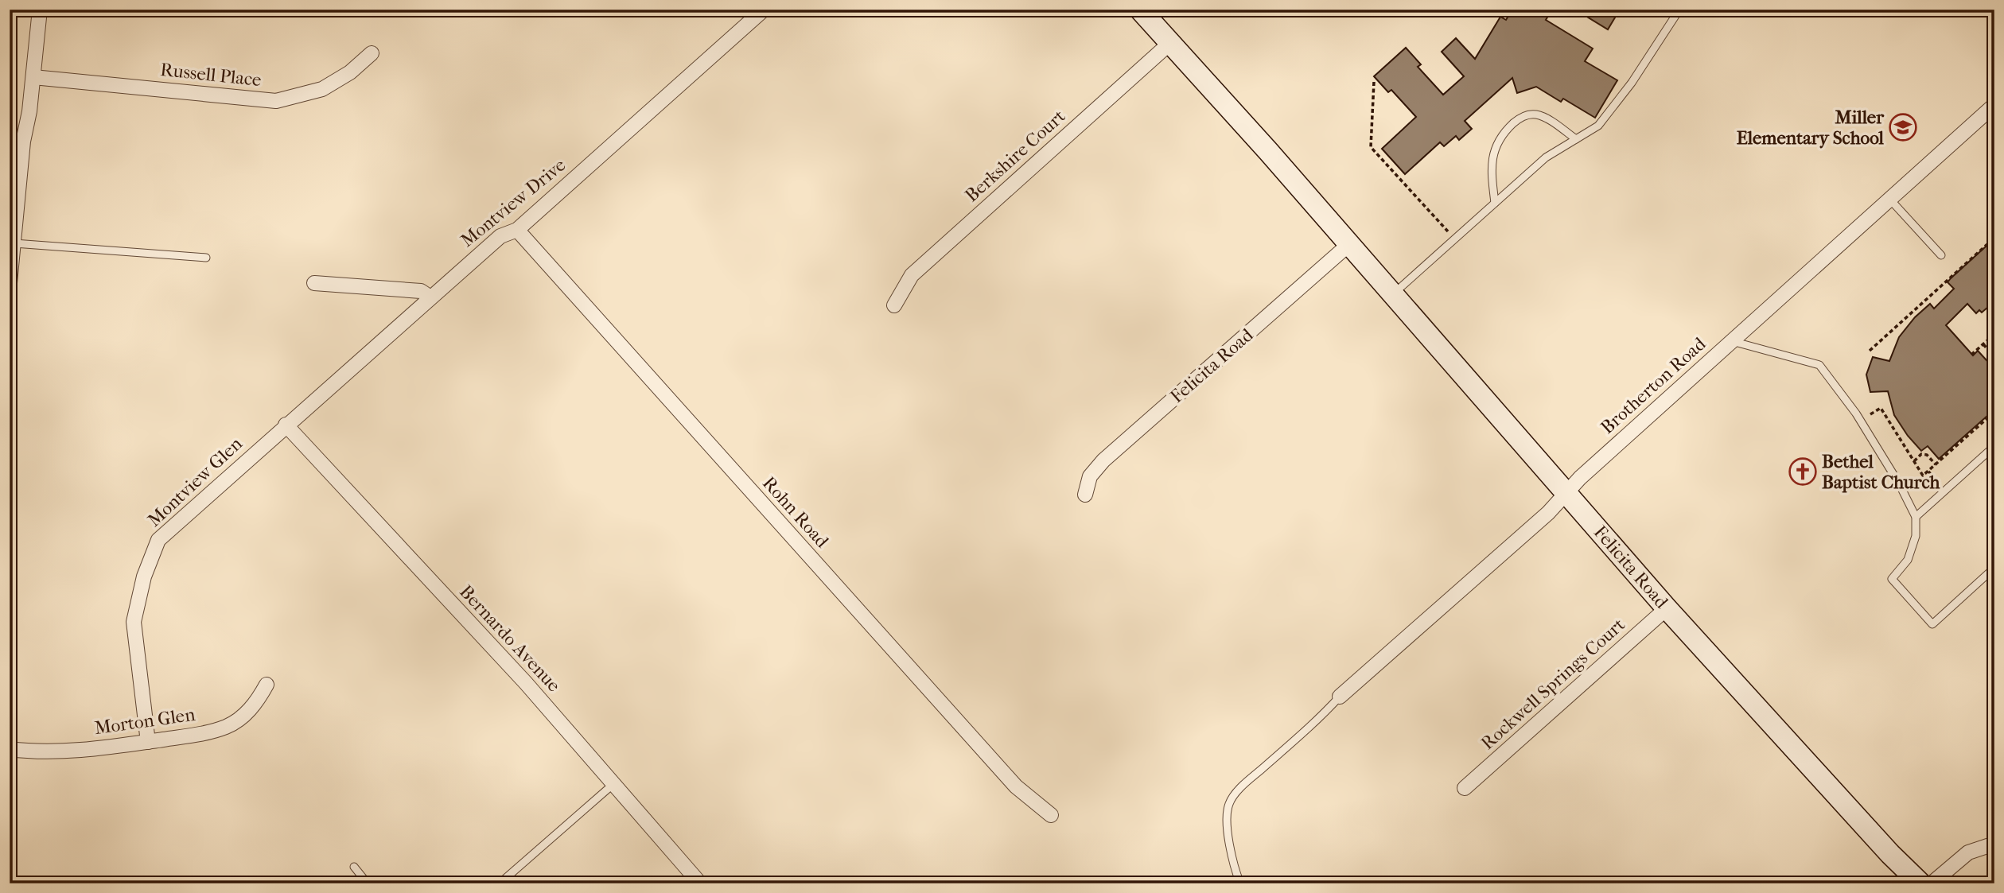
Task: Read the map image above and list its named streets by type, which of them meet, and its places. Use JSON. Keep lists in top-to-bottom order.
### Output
{
  "streets": {
    "main road": ["Felicita Road"],
    "street": [
      "Russell Place",
      "Berkshire Court",
      "Montview Drive",
      "Brotherton Road",
      "Montview Glen",
      "Rohn Road",
      "Bernardo Avenue",
      "Rockwell Springs Court",
      "Morton Glen"
    ]
  },
  "crossings": [
    ["Berkshire Court", "Felicita Road"],
    ["Montview Drive", "Montview Glen"],
    ["Montview Drive", "Rohn Road"],
    ["Montview Drive", "Bernardo Avenue"],
    ["Felicita Road", "Brotherton Road"],
    ["Felicita Road", "Rockwell Springs Court"],
    ["Montview Glen", "Bernardo Avenue"],
    ["Montview Glen", "Morton Glen"]
  ],
  "places": {
    "school or university": ["Miller Elementary School"],
    "church": ["Bethel Baptist Church"]
  }
}
